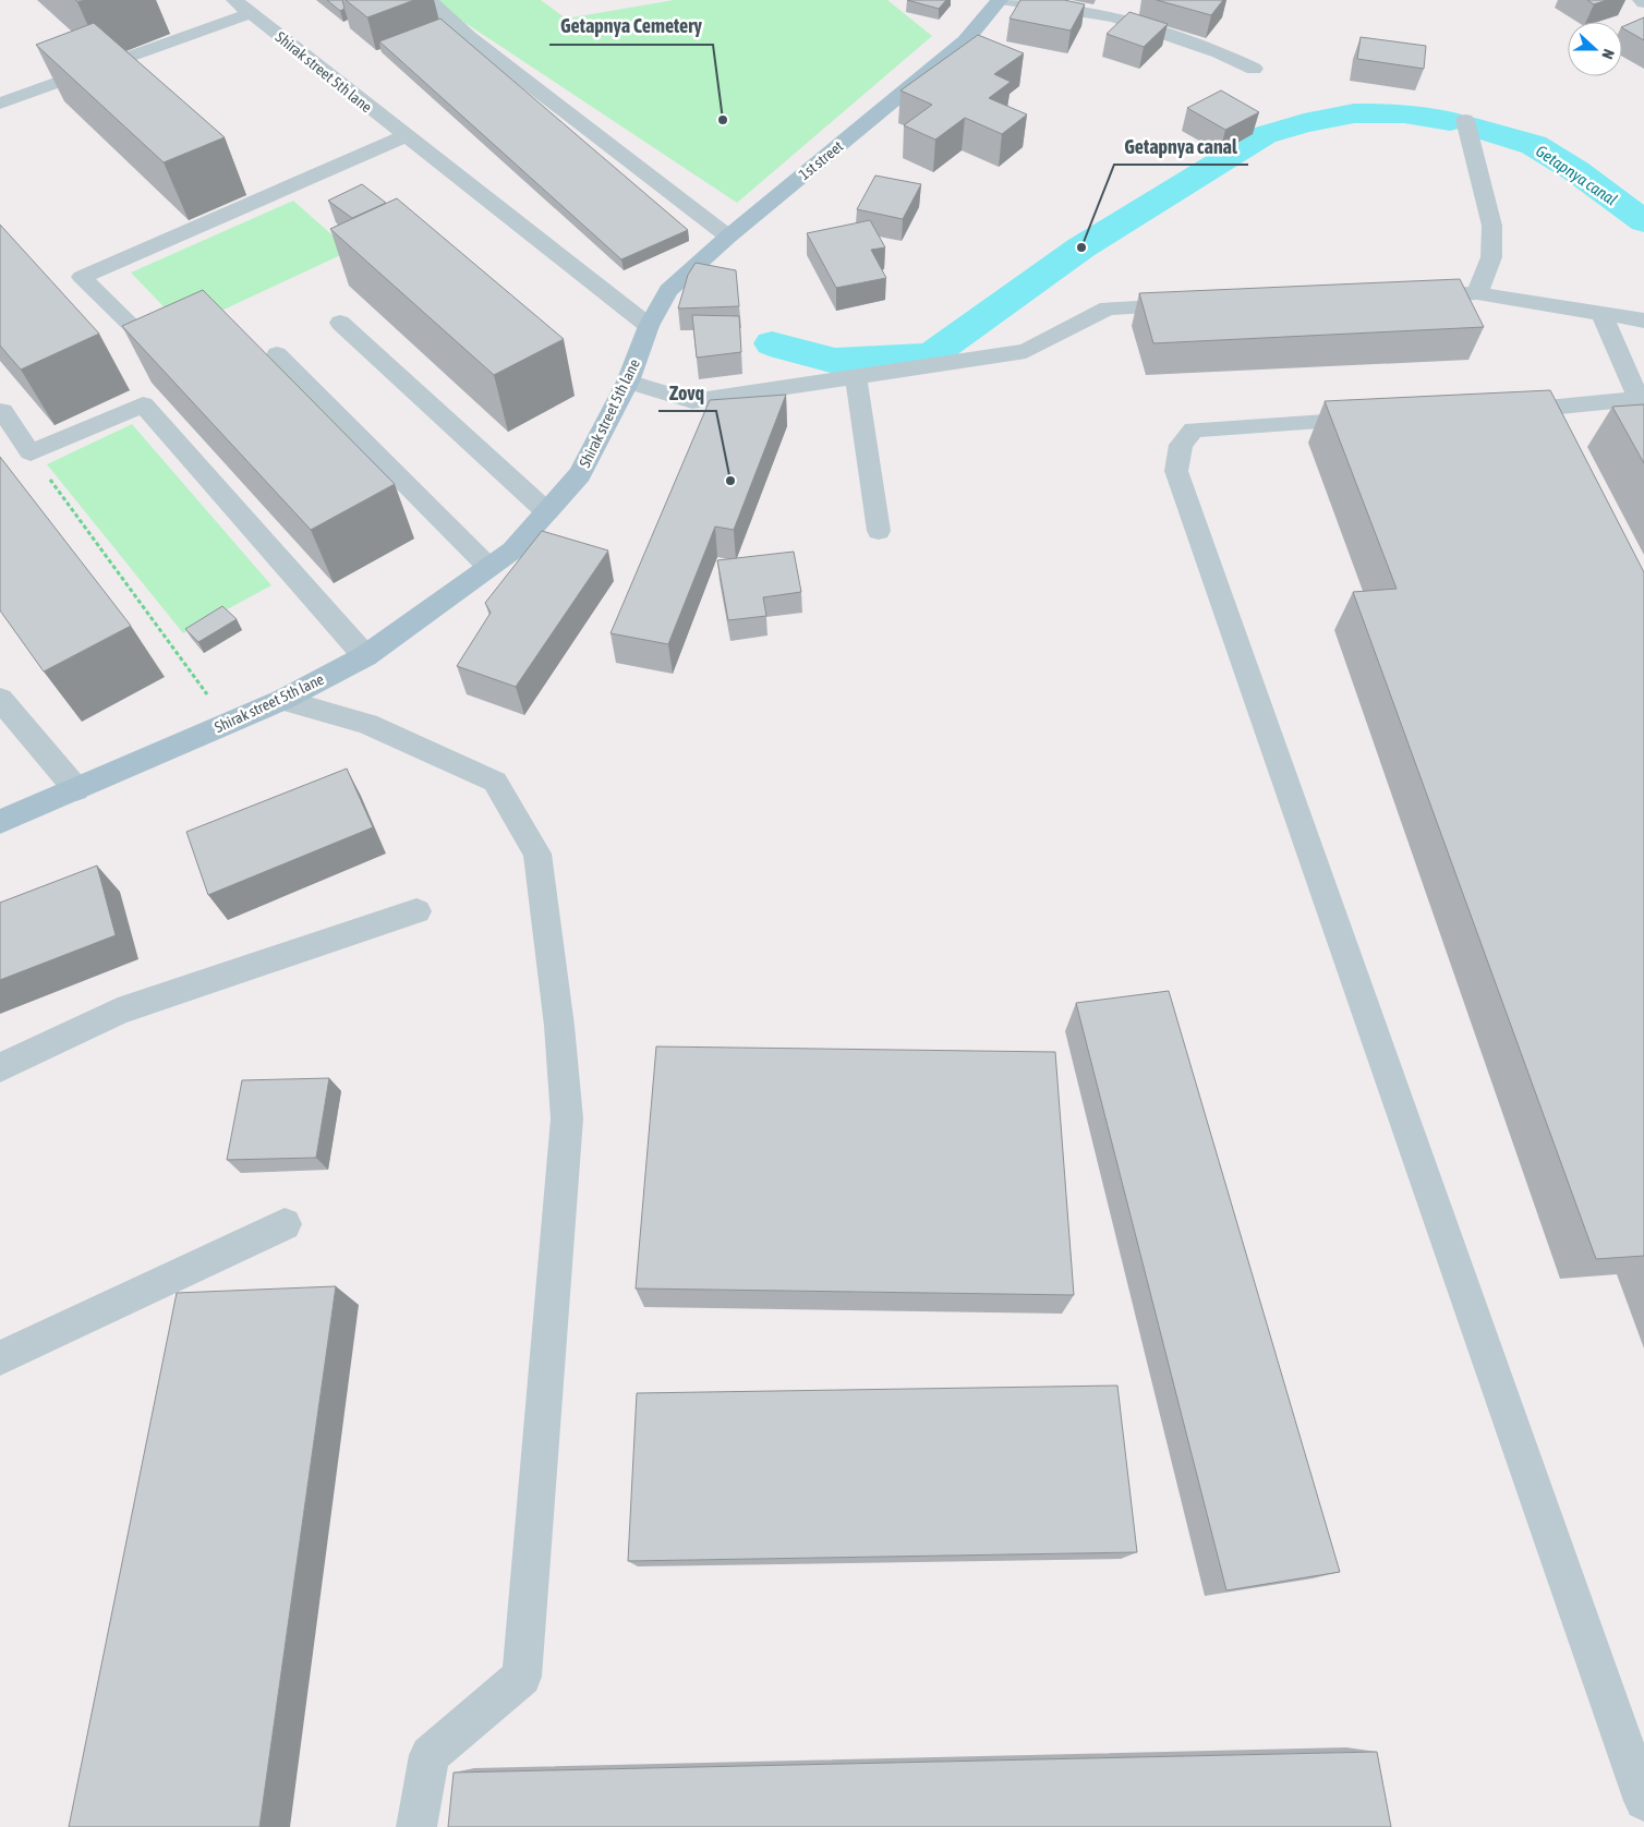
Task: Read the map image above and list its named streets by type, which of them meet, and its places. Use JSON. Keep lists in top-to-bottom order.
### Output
{
  "streets": {
    "main road": ["Shirak street 5th lane", "1st street"]
  },
  "crossings": [
    ["Shirak street 5th lane", "1st street"]
  ],
  "water": ["Getapnya canal"],
  "places": ["Getapnya Cemetery", "Getapnya canal", "Zovq"],
  "north": "right"
}
